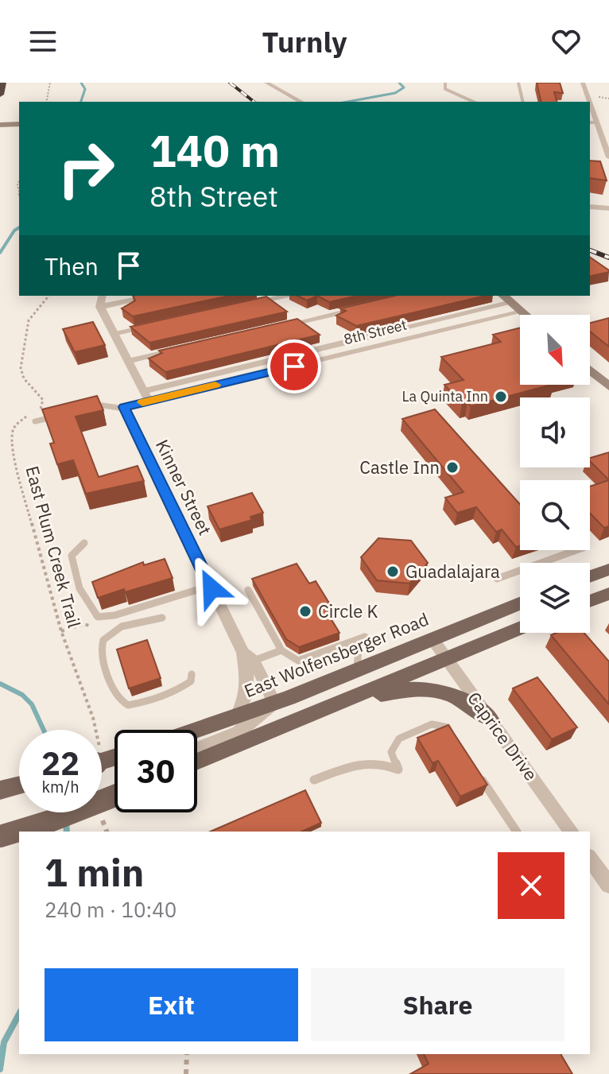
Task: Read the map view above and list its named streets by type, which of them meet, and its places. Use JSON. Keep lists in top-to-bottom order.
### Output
{
  "streets": {
    "main road": ["East Wolfensberger Road"],
    "street": ["8th Street", "Kinner Street", "Caprice Drive"],
    "path": ["East Plum Creek Trail"]
  },
  "crossings": [
    ["8th Street", "Kinner Street"],
    ["Kinner Street", "East Wolfensberger Road"],
    ["East Wolfensberger Road", "Caprice Drive"]
  ],
  "places": [
    "La Quinta Inn",
    "Castle Inn",
    "Guadalajara",
    "Circle K"
  ],
  "north": "bottom right",
  "page": {
    "header": "Turnly",
    "turn": ["140 m", "8th Street"],
    "then": "Then",
    "speed": "22 km/h",
    "limit": "30",
    "heading": ["1 min", "240 m · 10:40"],
    "buttons": ["Exit", "Share"]
  }
}
